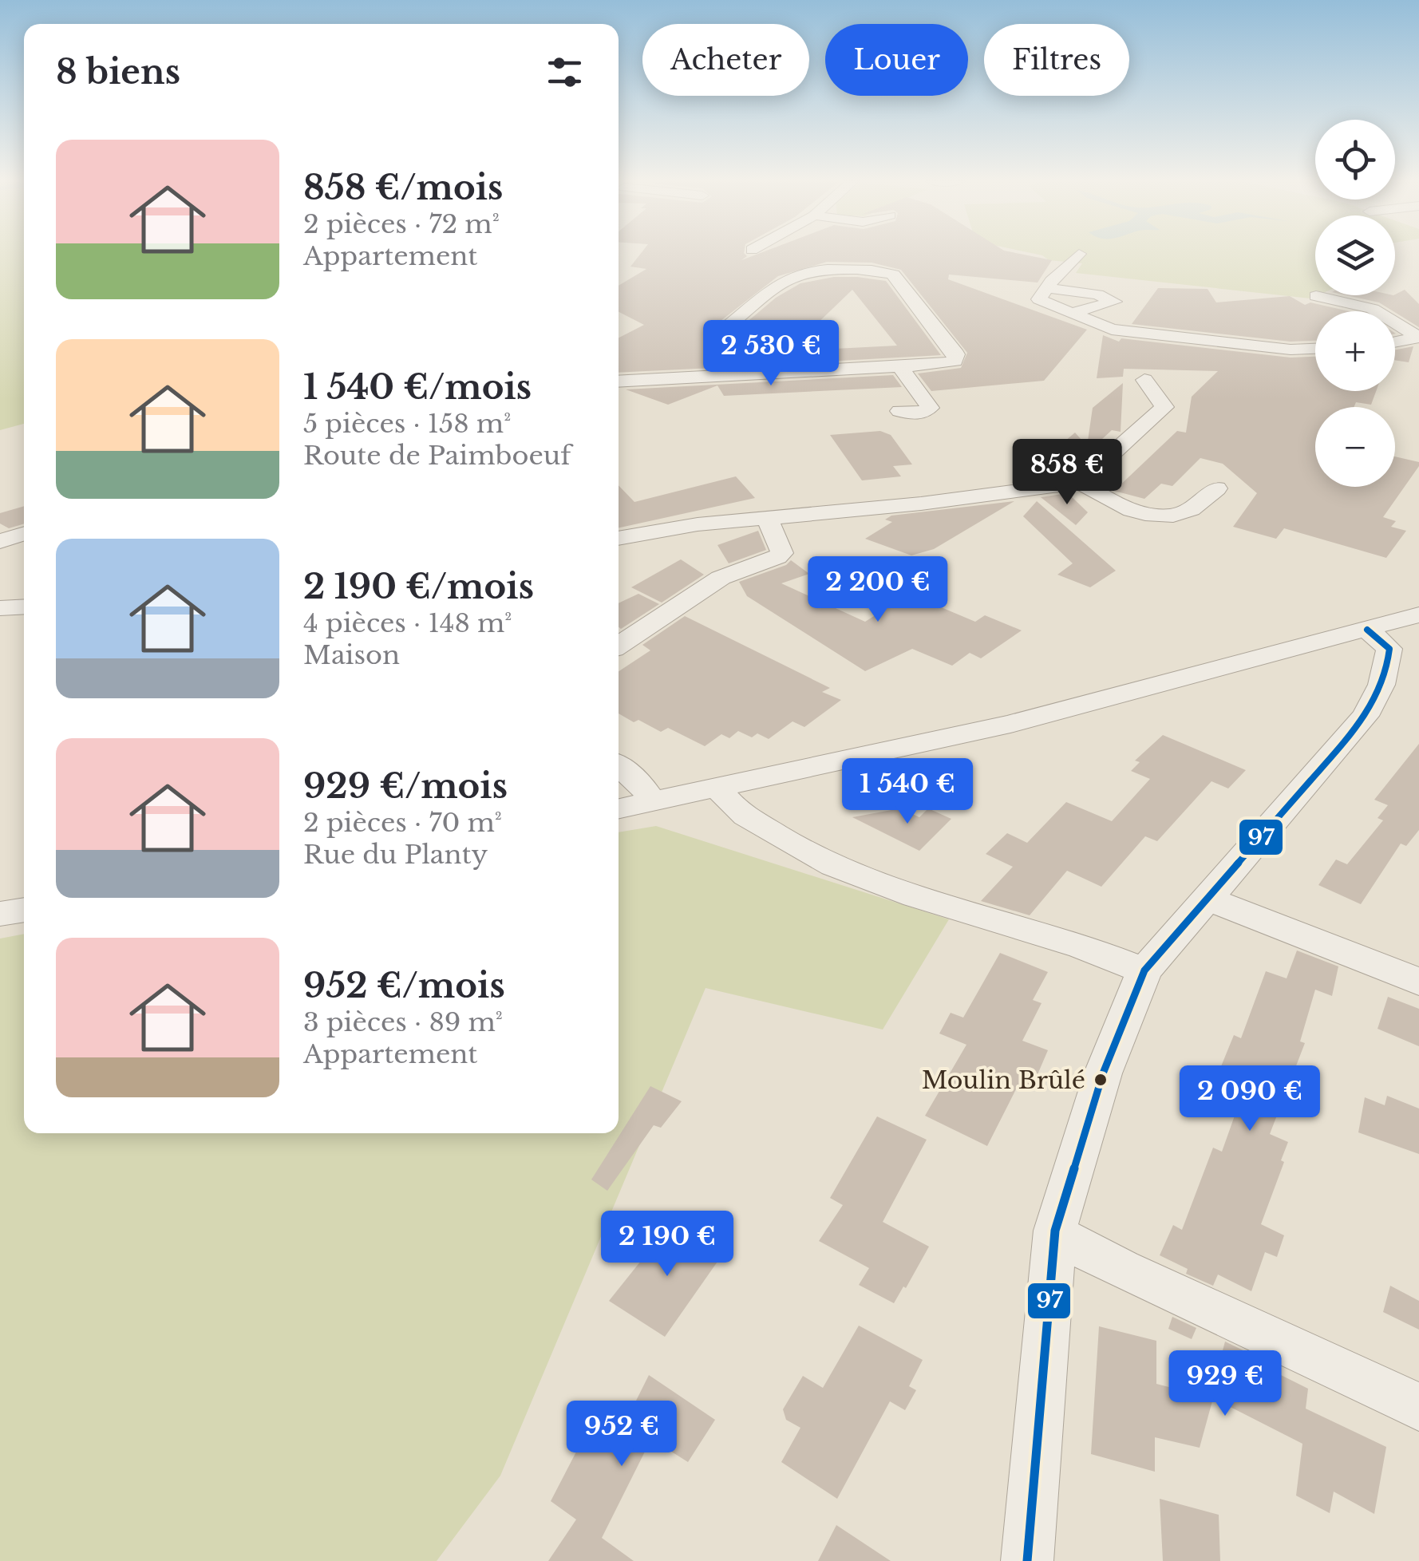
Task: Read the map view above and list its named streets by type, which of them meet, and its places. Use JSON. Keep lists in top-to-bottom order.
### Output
{
  "places": ["Moulin Brûlé"],
  "lines": ["transit line 97"],
  "page": {
    "chip": ["Acheter", "Louer", "Filtres"],
    "heading": "8 biens",
    "map_buttons": ["+", "−"],
    "list": [
      {
        "name": "858 €/mois",
        "note": "2 pièces · 72 m² · Appartement"
      },
      {
        "name": "1 540 €/mois",
        "note": "5 pièces · 158 m² · Route de Paimboeuf"
      },
      {
        "name": "2 190 €/mois",
        "note": "4 pièces · 148 m² · Maison"
      },
      {
        "name": "929 €/mois",
        "note": "2 pièces · 70 m² · Rue du Planty"
      },
      {
        "name": "952 €/mois",
        "note": "3 pièces · 89 m² · Appartement"
      }
    ],
    "price": [
      "2 530 €",
      "858 €",
      "2 200 €",
      "1 540 €",
      "2 090 €",
      "2 190 €",
      "929 €",
      "952 €"
    ]
  }
}
